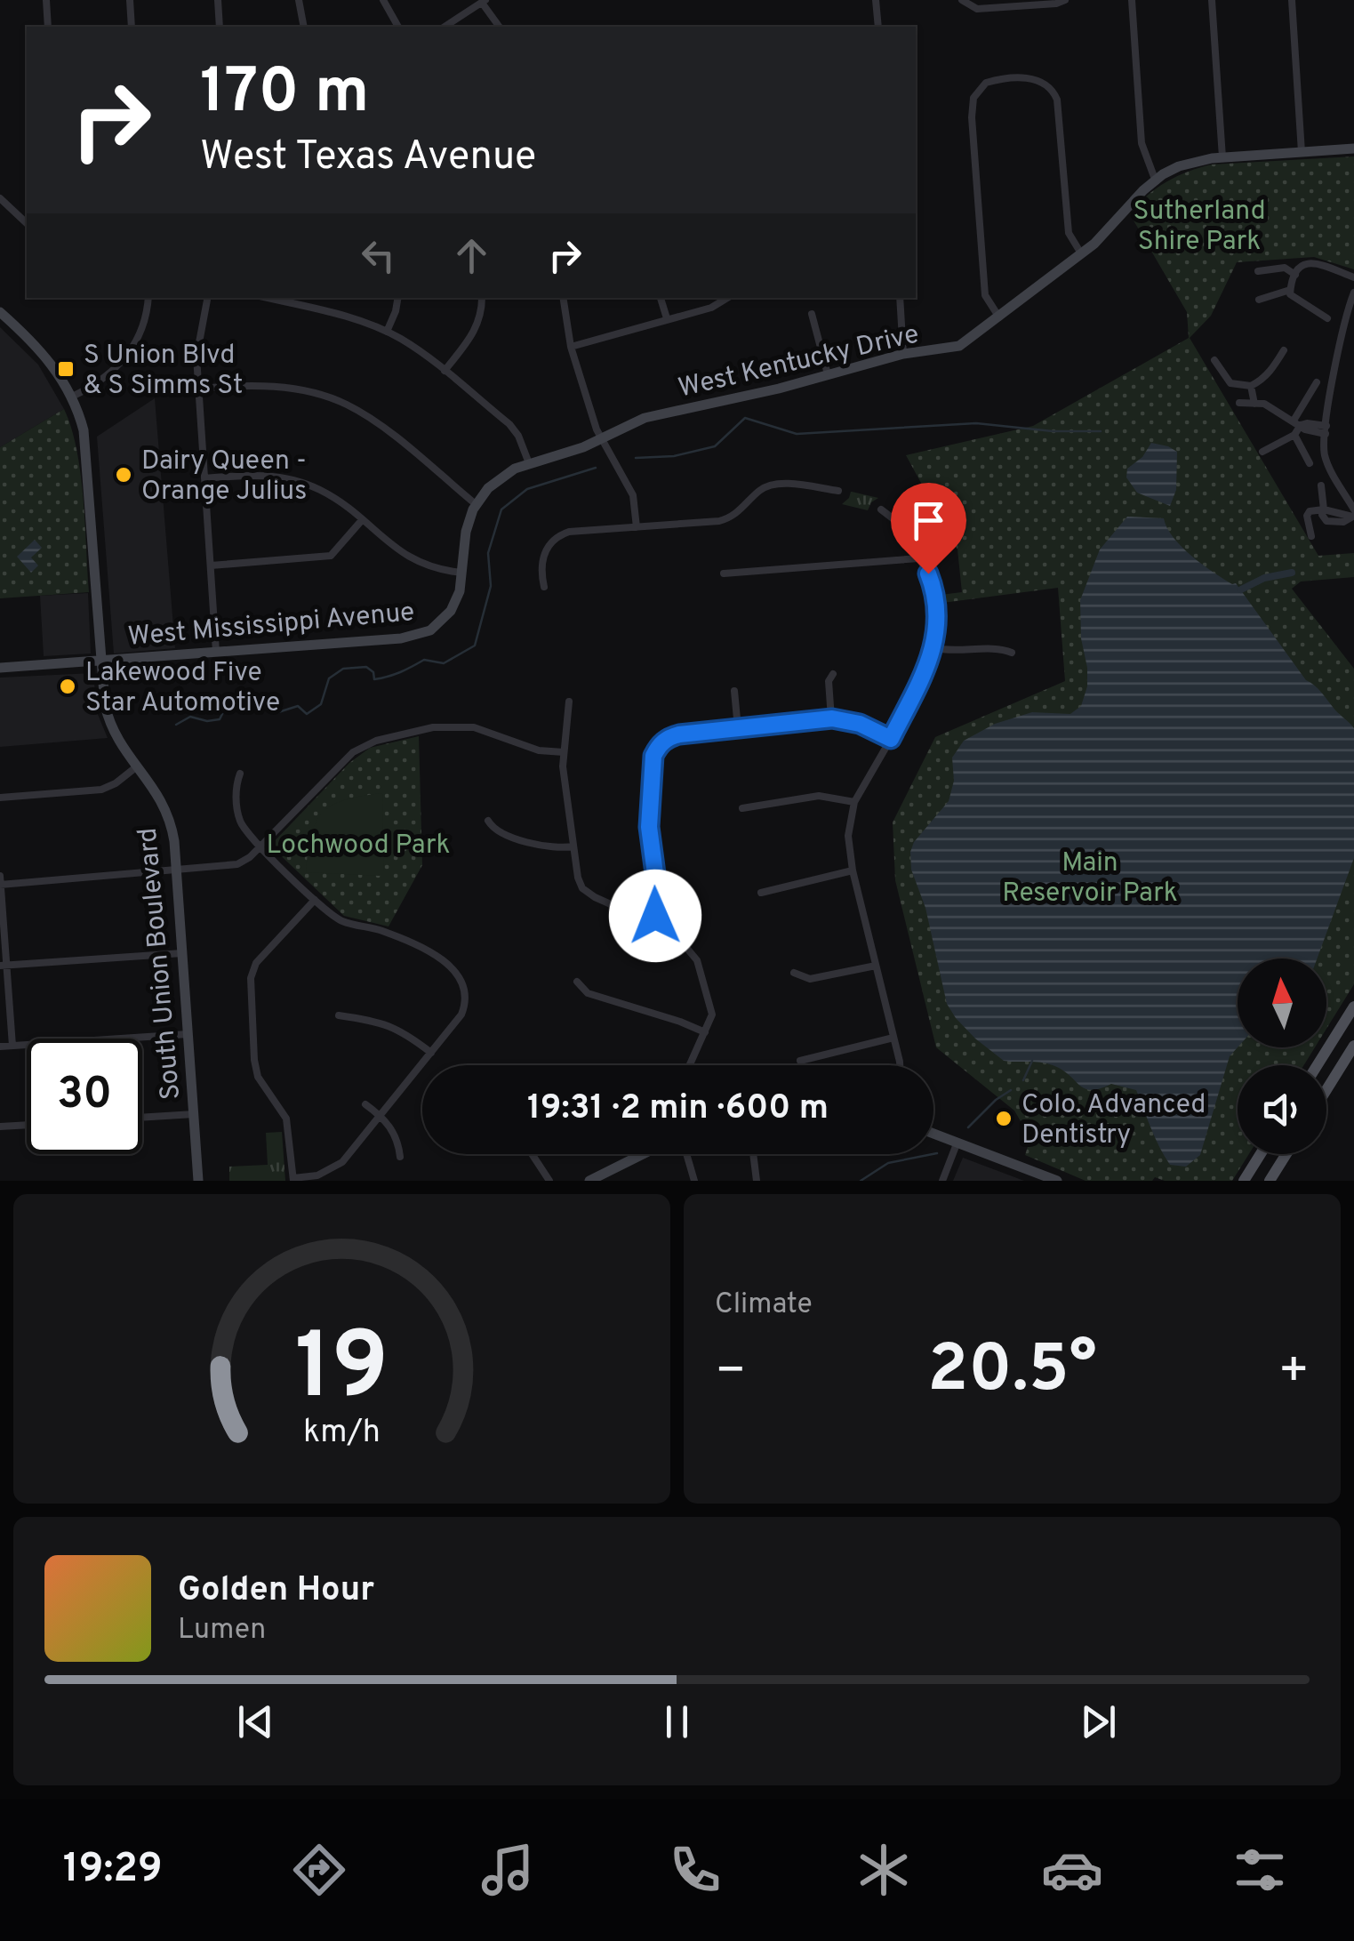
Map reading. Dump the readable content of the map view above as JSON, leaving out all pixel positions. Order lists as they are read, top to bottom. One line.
{"streets":{"street":["West Kentucky Drive","West Mississippi Avenue","South Union Boulevard"]},"crossings":[["West Mississippi Avenue","South Union Boulevard"]],"parks":["Sutherland Shire Park","Lochwood Park","Main Reservoir Park"],"places":{"transit":["S Union Blvd & S Simms St"],"other":["Dairy Queen - Orange Julius","Lakewood Five Star Automotive","Colo. Advanced Dentistry"]},"north":"top","page":{"turn":["170 m","West Texas Avenue"],"limit":"30","trip":"19:31 · 2 min · 600 m","tile":"Climate","heat":["−","20.5°","+"],"song":["Golden Hour","Lumen"],"tabs":"19:29","gauge":["19","km/h"]}}
